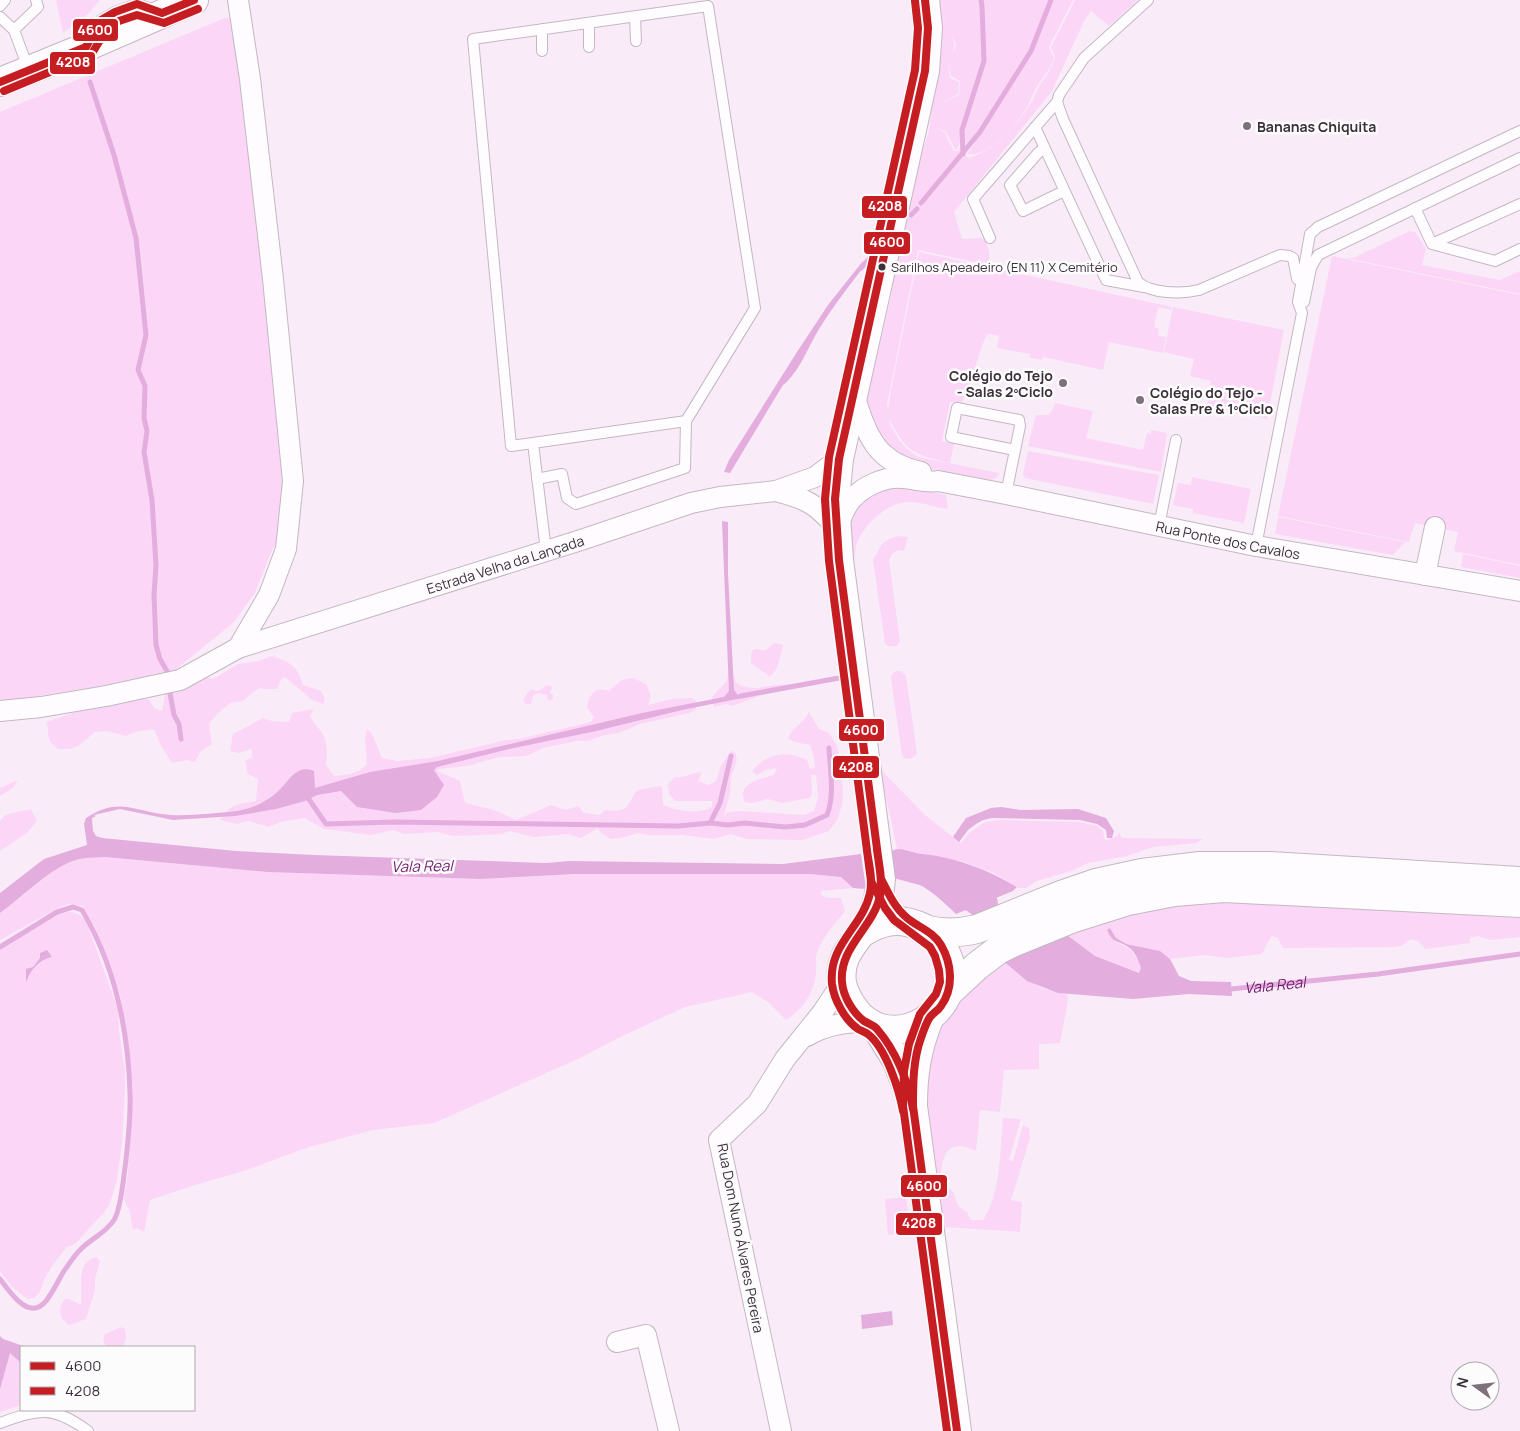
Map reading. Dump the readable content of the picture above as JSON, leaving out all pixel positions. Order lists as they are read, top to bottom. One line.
{"streets":{"street":["Rua Ponte dos Cavalos","Estrada Velha da Lançada","Rua Dom Nuno Álvares Pereira"]},"water":["Vala Real"],"places":["Bananas Chiquita","Sarilhos Apeadeiro (EN 11) X Cemitério","Colégio do Tejo - Salas 2ºCiclo","Colégio do Tejo - Salas Pre & 1ºCiclo"],"lines":["transit line 4600","transit line 4208"],"legend":["4600","4208"],"north":"left"}
